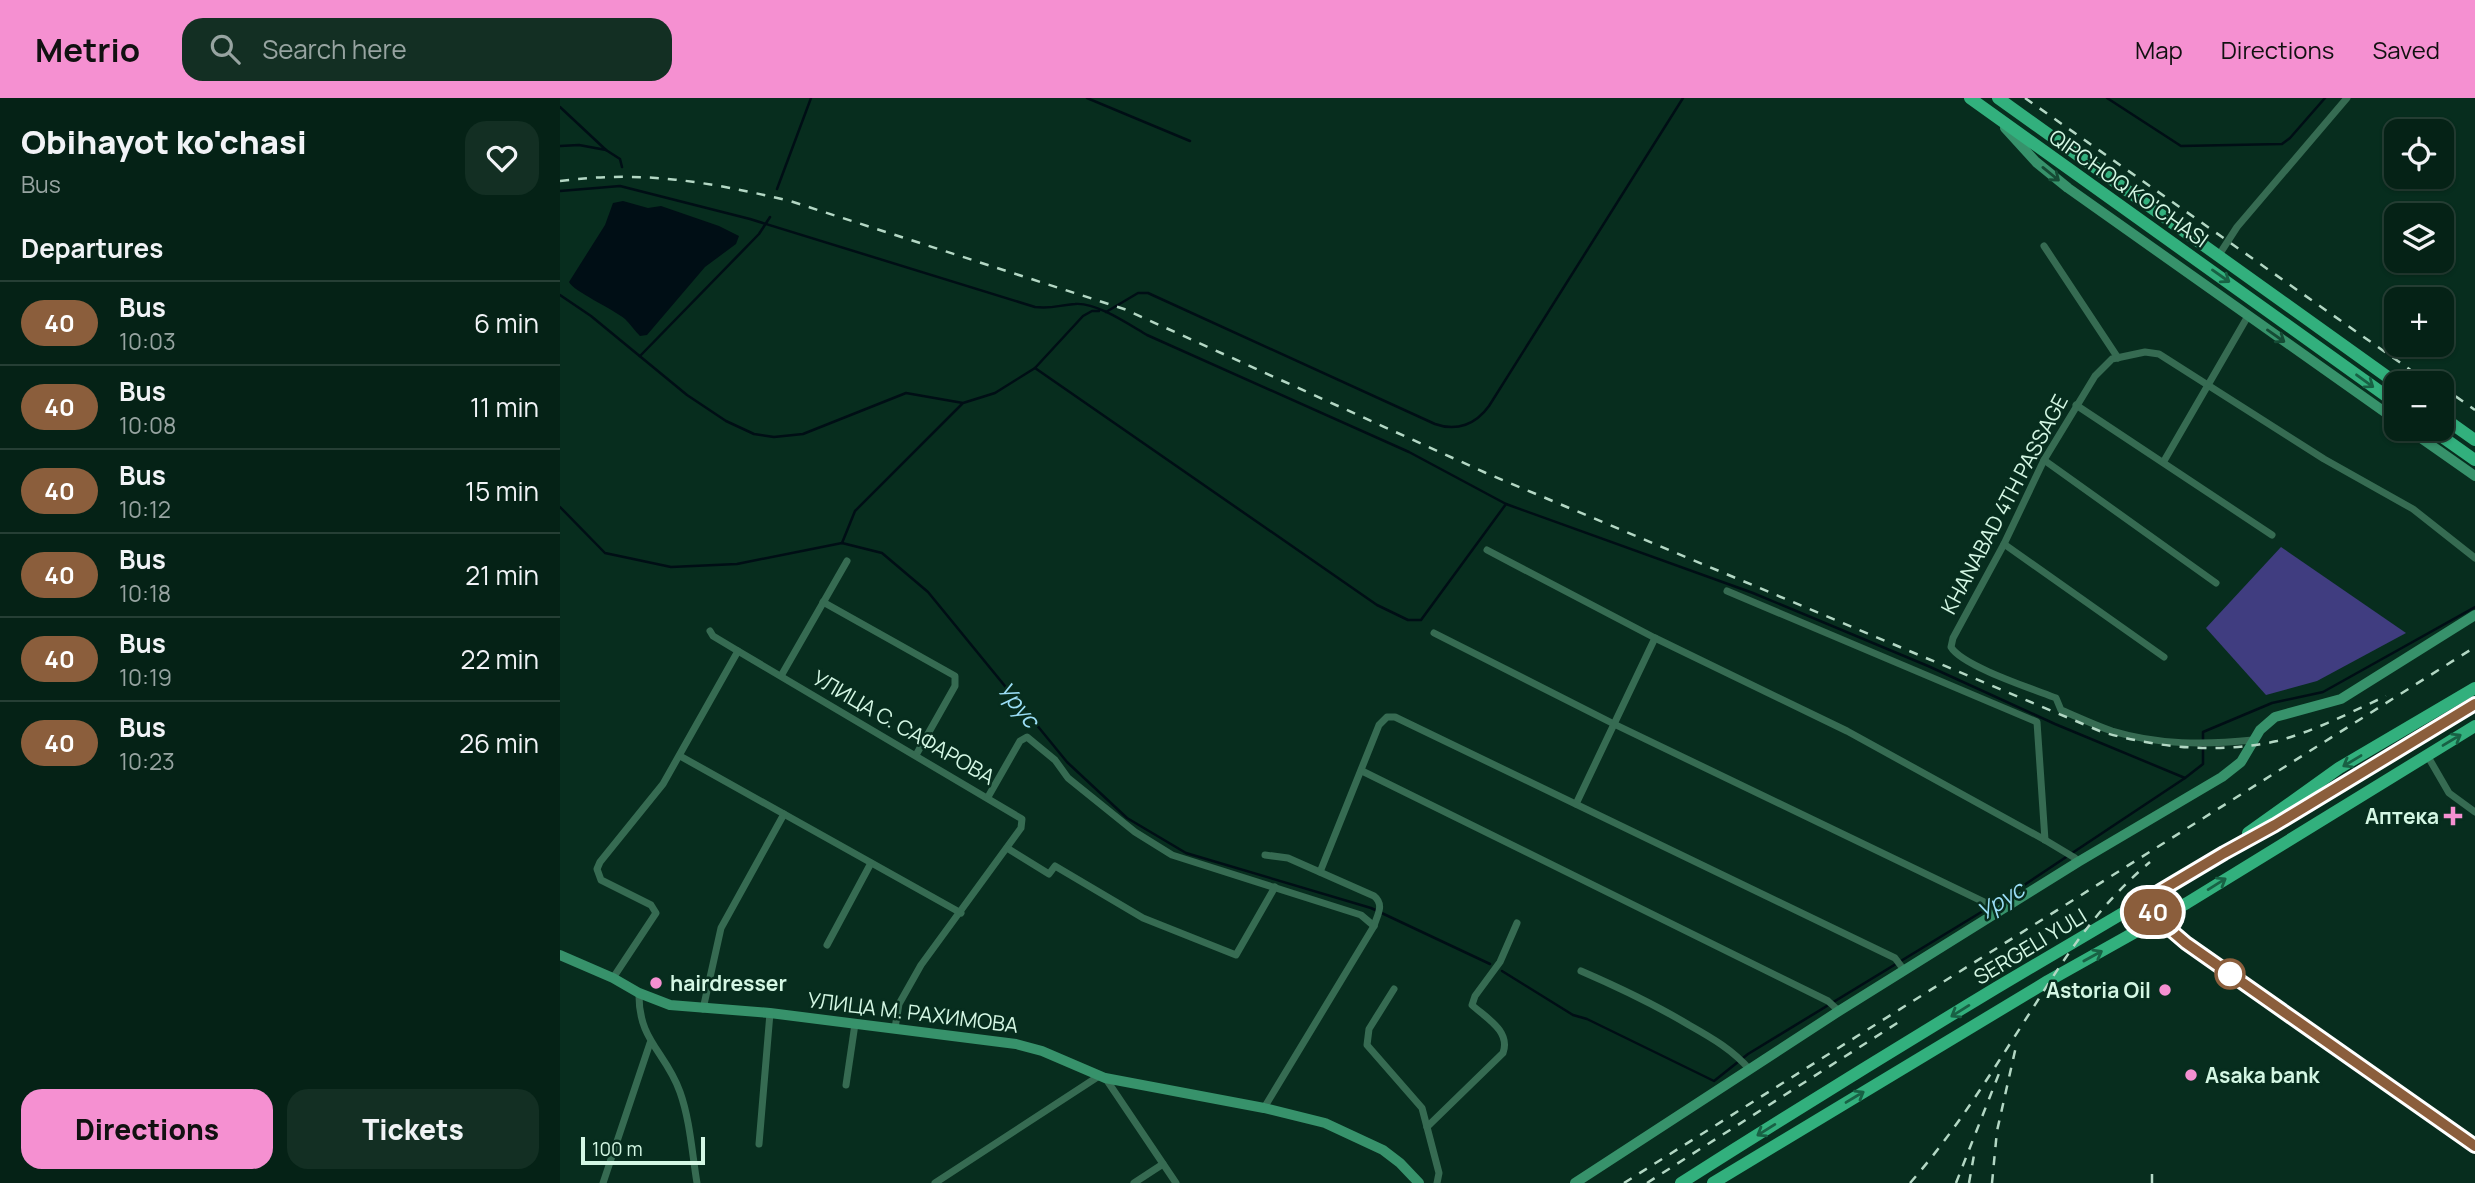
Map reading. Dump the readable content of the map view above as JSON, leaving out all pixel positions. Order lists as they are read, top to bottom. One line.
{"streets":{"main road":["QIPCHOQ KO'CHASI","SERGELI YULI"],"street":["KHANABAD 4TH PASSAGE","УЛИЦА С. САФАРОВА","УЛИЦА М. РАХИМОВА"]},"crossings":[["УЛИЦА С. САФАРОВА","УЛИЦА М. РАХИМОВА"]],"water":["Урус"],"places":{"health":["Аптека"],"other":["hairdresser","Astoria Oil","Asaka bank"]},"lines":["bus line 40"],"scale_bar":"100 m","page":{"header":"Metrio","search":"Search here","nav":["Map","Directions","Saved"],"heading":[["Obihayot ko'chasi","Bus"],"Departures"],"on_map":"40","map_buttons":["+","−"],"list":[{"mark":"40","name":"Bus","note":"10:03","value":"6 min"},{"mark":"40","name":"Bus","note":"10:08","value":"11 min"},{"mark":"40","name":"Bus","note":"10:12","value":"15 min"},{"mark":"40","name":"Bus","note":"10:18","value":"21 min"},{"mark":"40","name":"Bus","note":"10:19","value":"22 min"},{"mark":"40","name":"Bus","note":"10:23","value":"26 min"}],"buttons":["Directions","Tickets"],"scale":"100 m"}}
